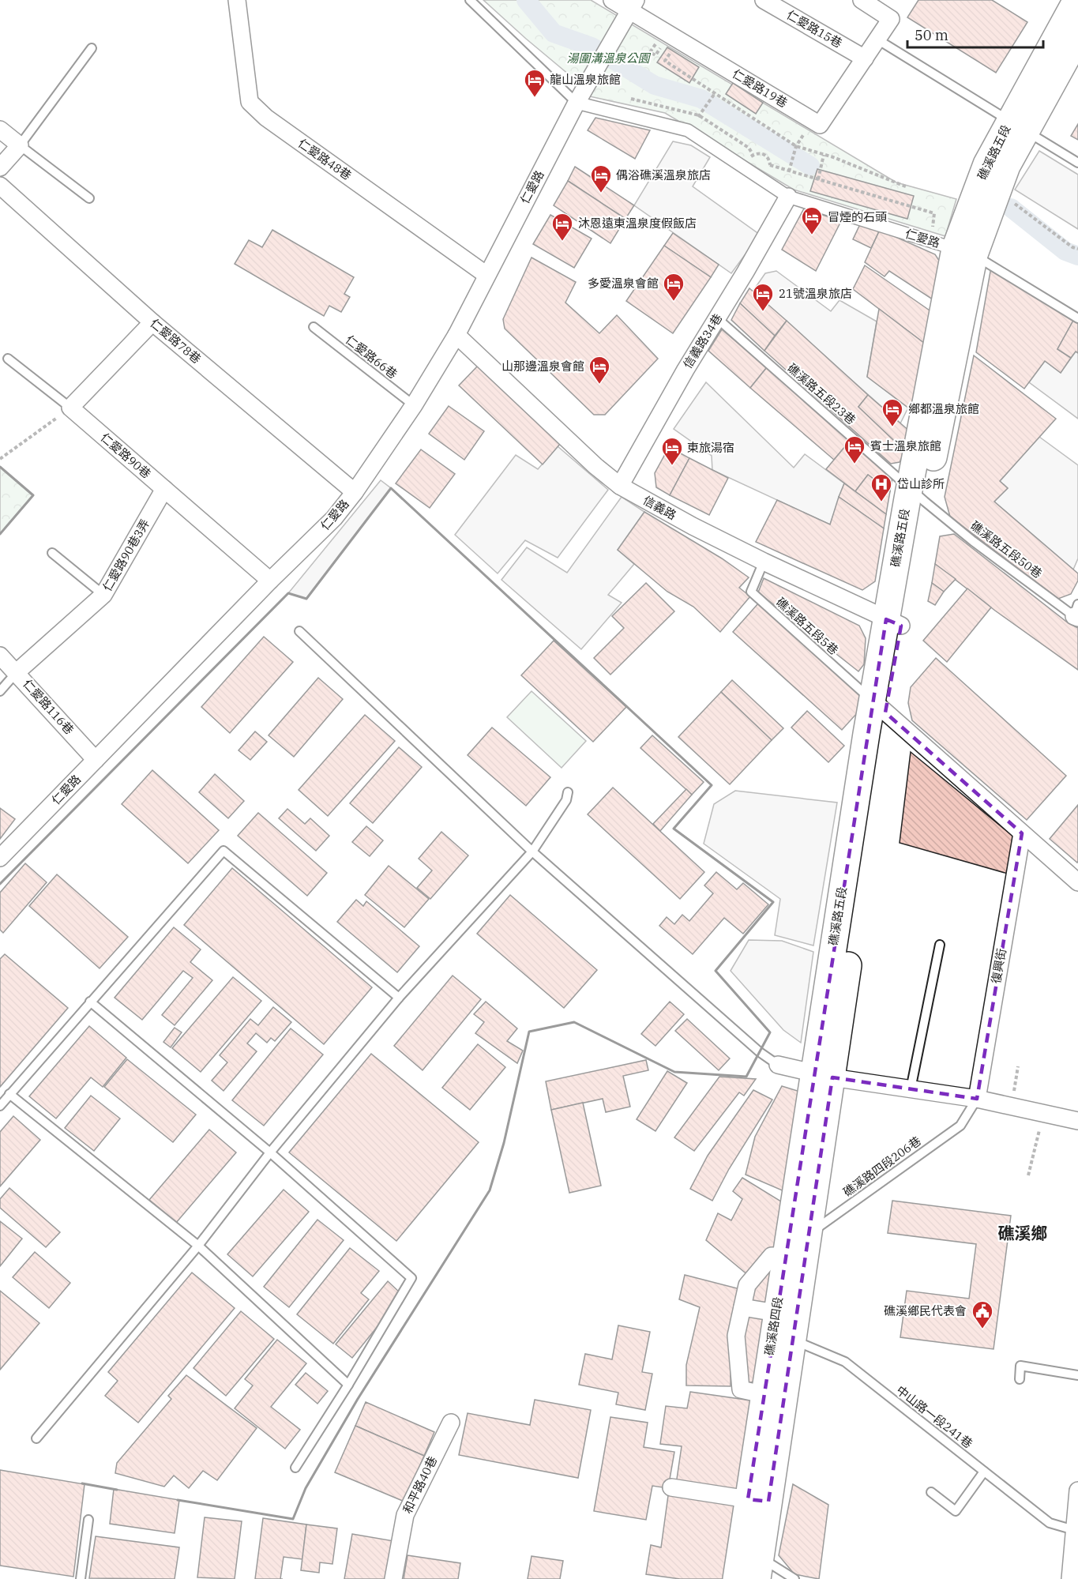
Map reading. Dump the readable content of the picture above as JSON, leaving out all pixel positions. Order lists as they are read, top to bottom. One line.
{"streets":{"main road":["礁溪路五段","礁溪路四段"],"street":["仁愛路15巷","仁愛路19巷","仁愛路48巷","仁愛路","仁愛路78巷","信義路34巷","仁愛路90巷","信義路","仁愛路90巷3弄","仁愛路116巷","復興街","和平路40巷"],"lane":["仁愛路66巷","礁溪路五段23巷","礁溪路五段50巷","礁溪路五段5巷","礁溪路四段206巷","中山路一段241巷"]},"crossings":[["仁愛路15巷","仁愛路19巷"],["仁愛路19巷","仁愛路"],["礁溪路五段","仁愛路"],["礁溪路五段","礁溪路五段23巷"],["礁溪路五段","信義路"],["礁溪路五段","礁溪路五段50巷"],["礁溪路五段","礁溪路五段5巷"],["礁溪路五段","礁溪路四段"],["仁愛路48巷","仁愛路"],["仁愛路","仁愛路78巷"],["仁愛路","信義路34巷"],["仁愛路","仁愛路66巷"],["仁愛路","仁愛路90巷"],["仁愛路","信義路"],["仁愛路","仁愛路116巷"],["信義路34巷","礁溪路五段23巷"],["信義路34巷","信義路"],["礁溪路五段23巷","礁溪路五段50巷"],["仁愛路90巷","仁愛路90巷3弄"],["信義路","礁溪路五段5巷"],["仁愛路90巷3弄","仁愛路116巷"],["復興街","礁溪路四段206巷"],["礁溪路四段206巷","礁溪路四段"],["礁溪路四段","中山路一段241巷"]],"districts":["礁溪鄉"],"parks":["湯圍溝溫泉公園"],"places":{"hotel":["龍山溫泉旅館","偶浴礁溪溫泉旅店","冒煙的石頭","沐恩遠東溫泉度假飯店","多愛溫泉會館","21號溫泉旅店","山那邊溫泉會館","鄉都溫泉旅館","賓士溫泉旅館","東旅湯宿"],"hospital":["岱山診所"],"public building":["礁溪鄉民代表會"]},"scale_bar":"50 m"}
